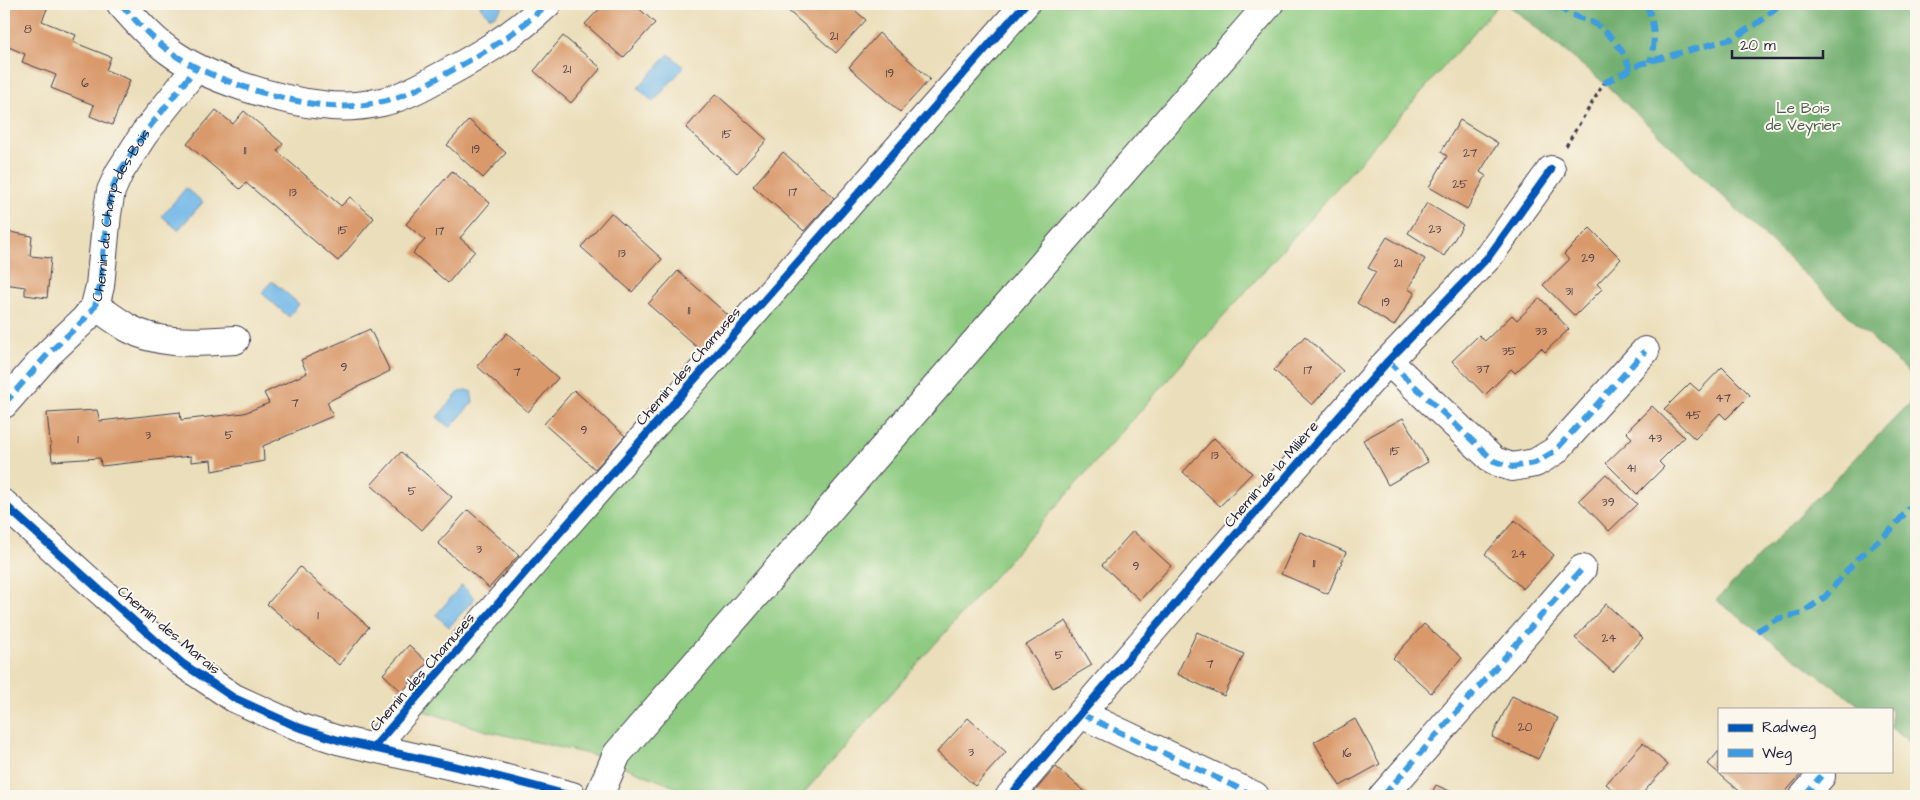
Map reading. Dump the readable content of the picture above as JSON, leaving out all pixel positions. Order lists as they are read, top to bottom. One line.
{"streets":{"street":["Chemin du Champ-des-Bois","Chemin des Chamuses","Chemin de la Milière","Chemin des Marais"]},"crossings":[["Chemin des Chamuses","Chemin des Marais"]],"parks":["Le Bois de Veyrier"],"house_numbers":["8","21","21","19","6","15","19","11","27","25","13","17","23","15","17","13","29","21","31","19","11","33","35","9","37","17","7","47","7","45","9","3","5","43","1","15","13","41","5","39","3","24","11","9","1","24","5","7","20","3","16"],"legend":["Radweg","Weg"],"scale_bar":"20 m"}
